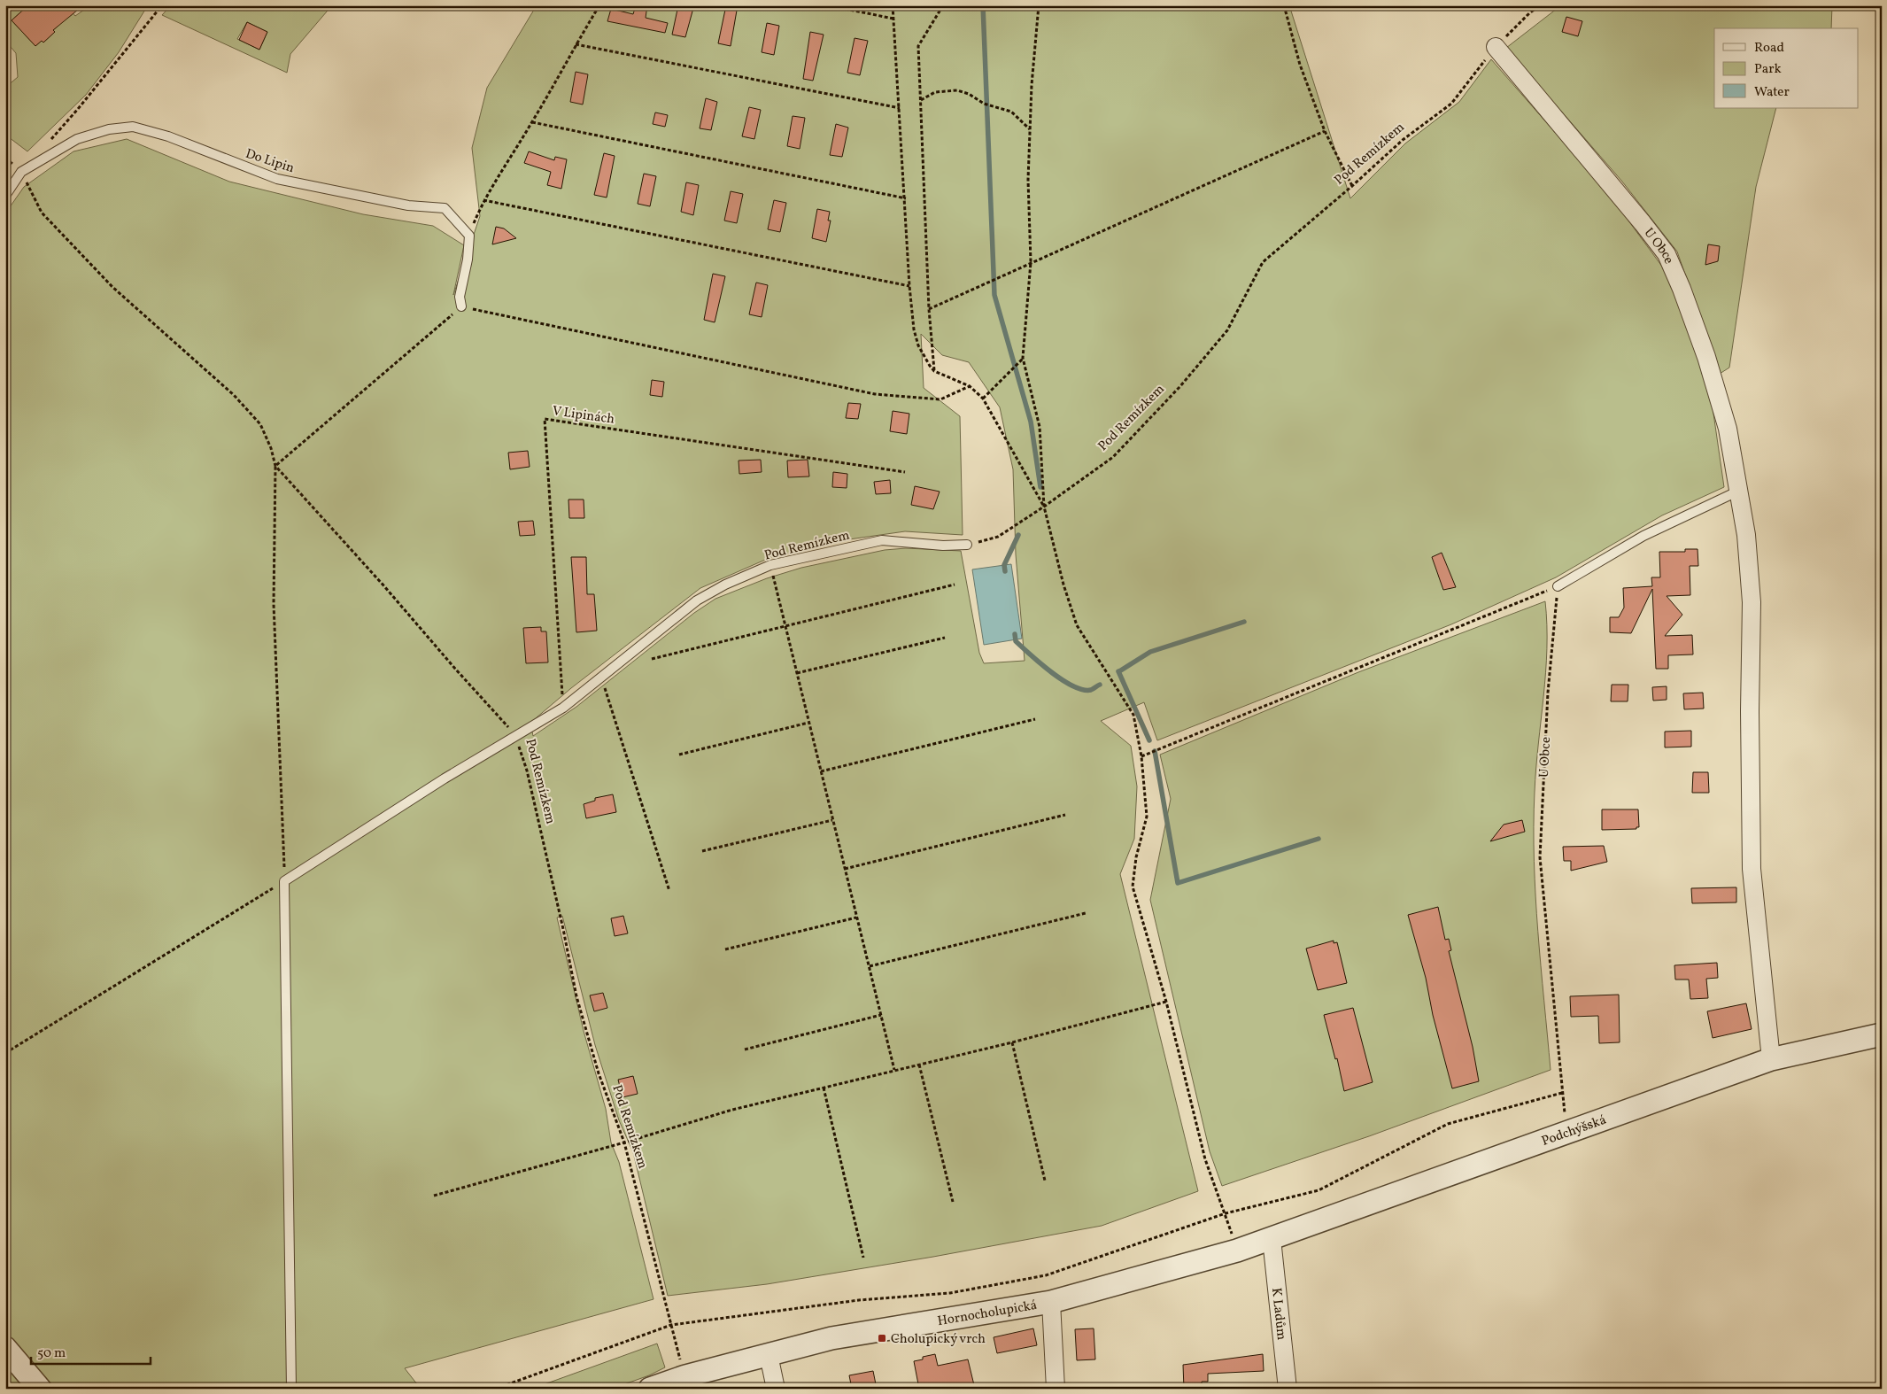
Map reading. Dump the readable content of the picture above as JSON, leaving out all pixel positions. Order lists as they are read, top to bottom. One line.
{"streets":{"street":["U Obce","Podchýšská","Hornocholupická","K Ladům"],"lane":["Pod Remízkem","Do Lipin"],"path":["V Lipinách"]},"crossings":[["Pod Remízkem","U Obce"],["Pod Remízkem","V Lipinách"],["Pod Remízkem","Hornocholupická"],["U Obce","Podchýšská"],["Podchýšská","Hornocholupická"],["Podchýšská","K Ladům"],["Hornocholupická","K Ladům"]],"places":{"transit":["Cholupický vrch"]},"legend":["Road","Park","Water"],"scale_bar":"50 m"}
